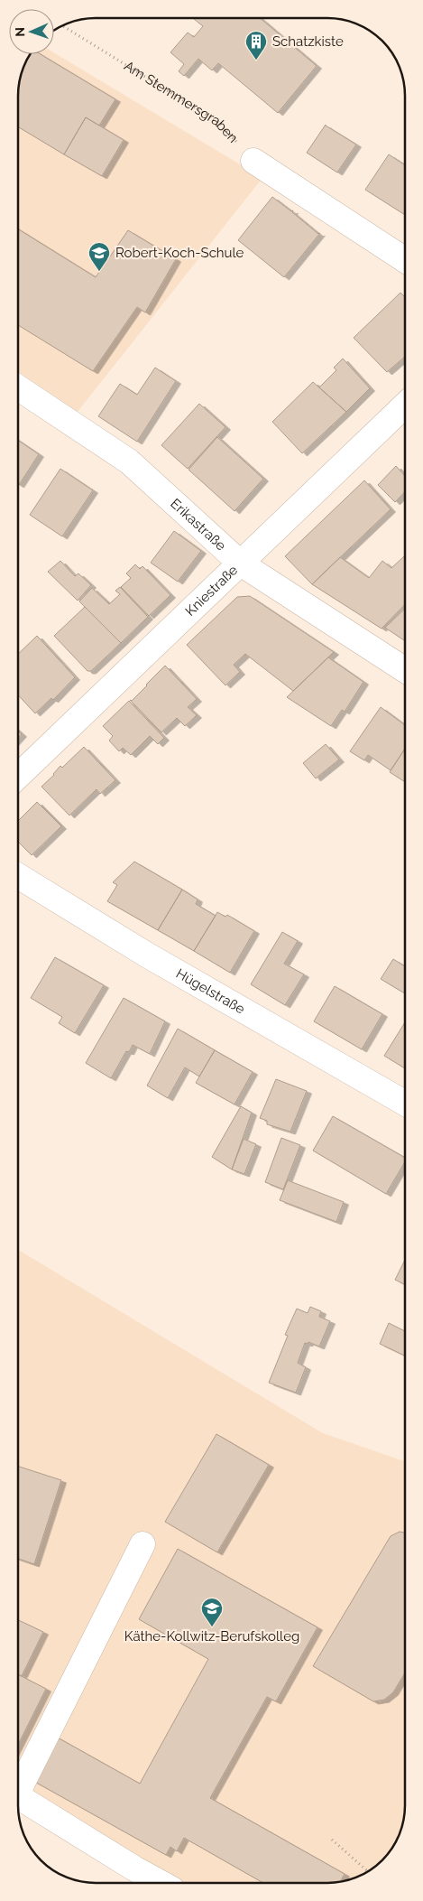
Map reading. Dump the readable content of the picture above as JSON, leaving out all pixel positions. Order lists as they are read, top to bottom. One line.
{"streets":{"street":["Erikastraße","Kniestraße","Hügelstraße"],"path":["Am Stemmersgraben"]},"crossings":[["Erikastraße","Kniestraße"]],"places":{"building":["Schatzkiste"],"school or university":["Robert-Koch-Schule","Käthe-Kollwitz-Berufskolleg"]},"north":"left"}
